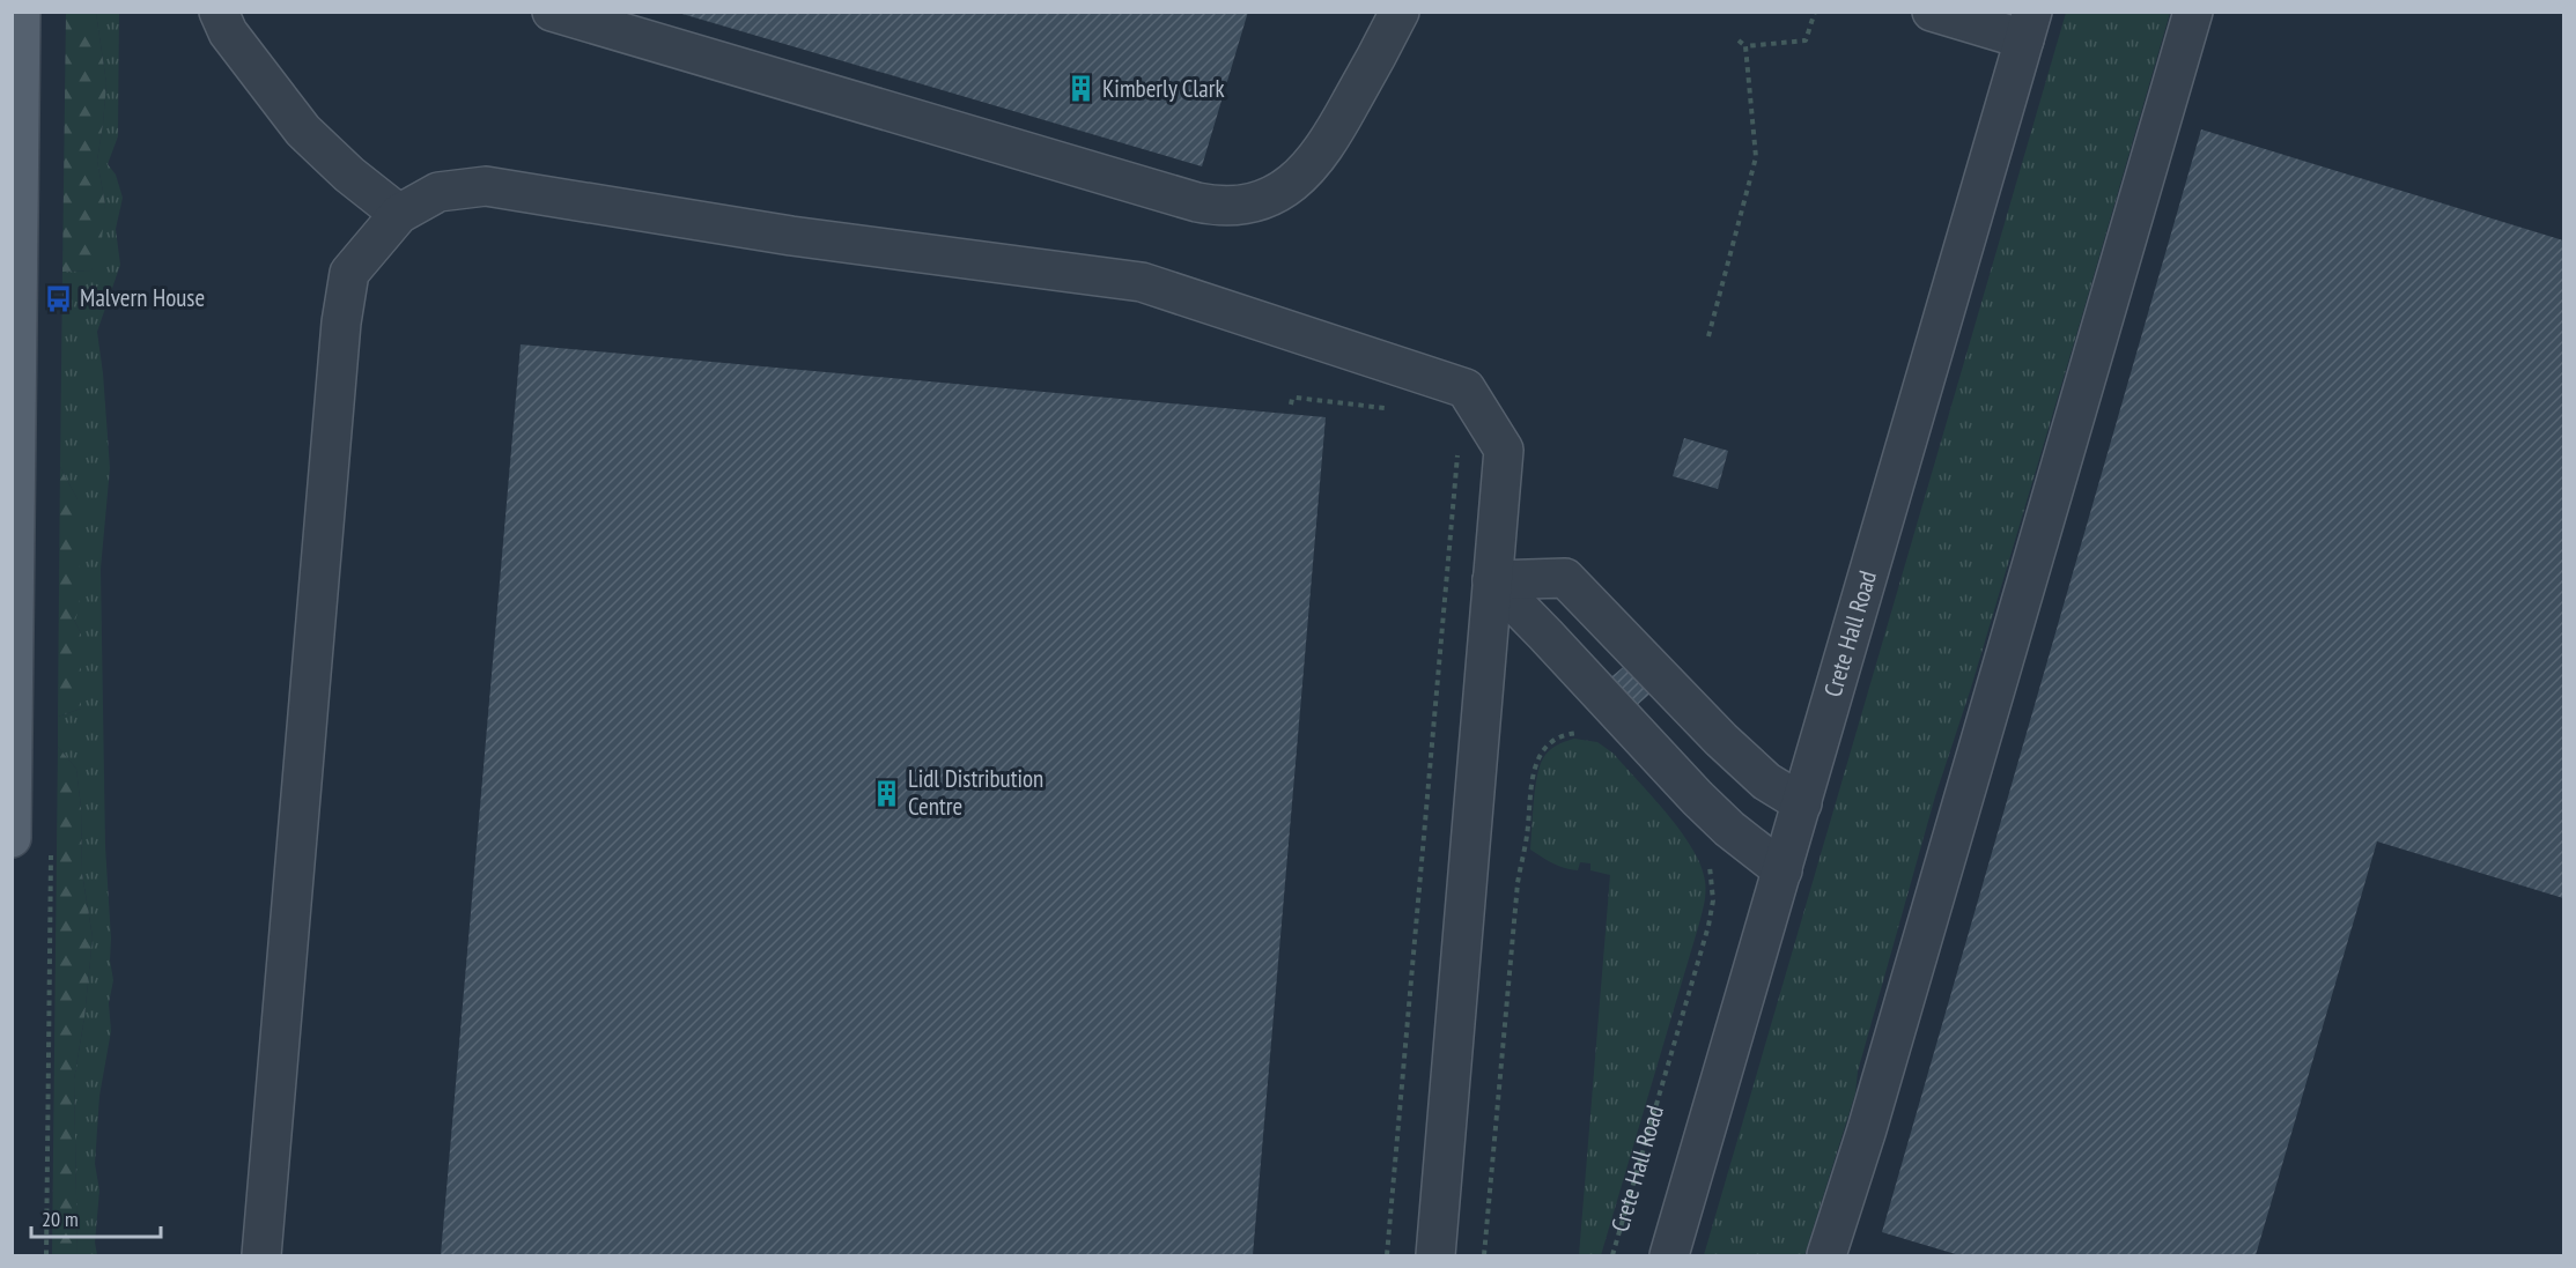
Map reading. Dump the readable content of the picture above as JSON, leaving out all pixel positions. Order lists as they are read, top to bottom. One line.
{"streets":{"street":["Crete Hall Road"]},"places":{"building":["Kimberly Clark","Lidl Distribution Centre"],"bus stop":["Malvern House"]},"scale_bar":"20 m"}
